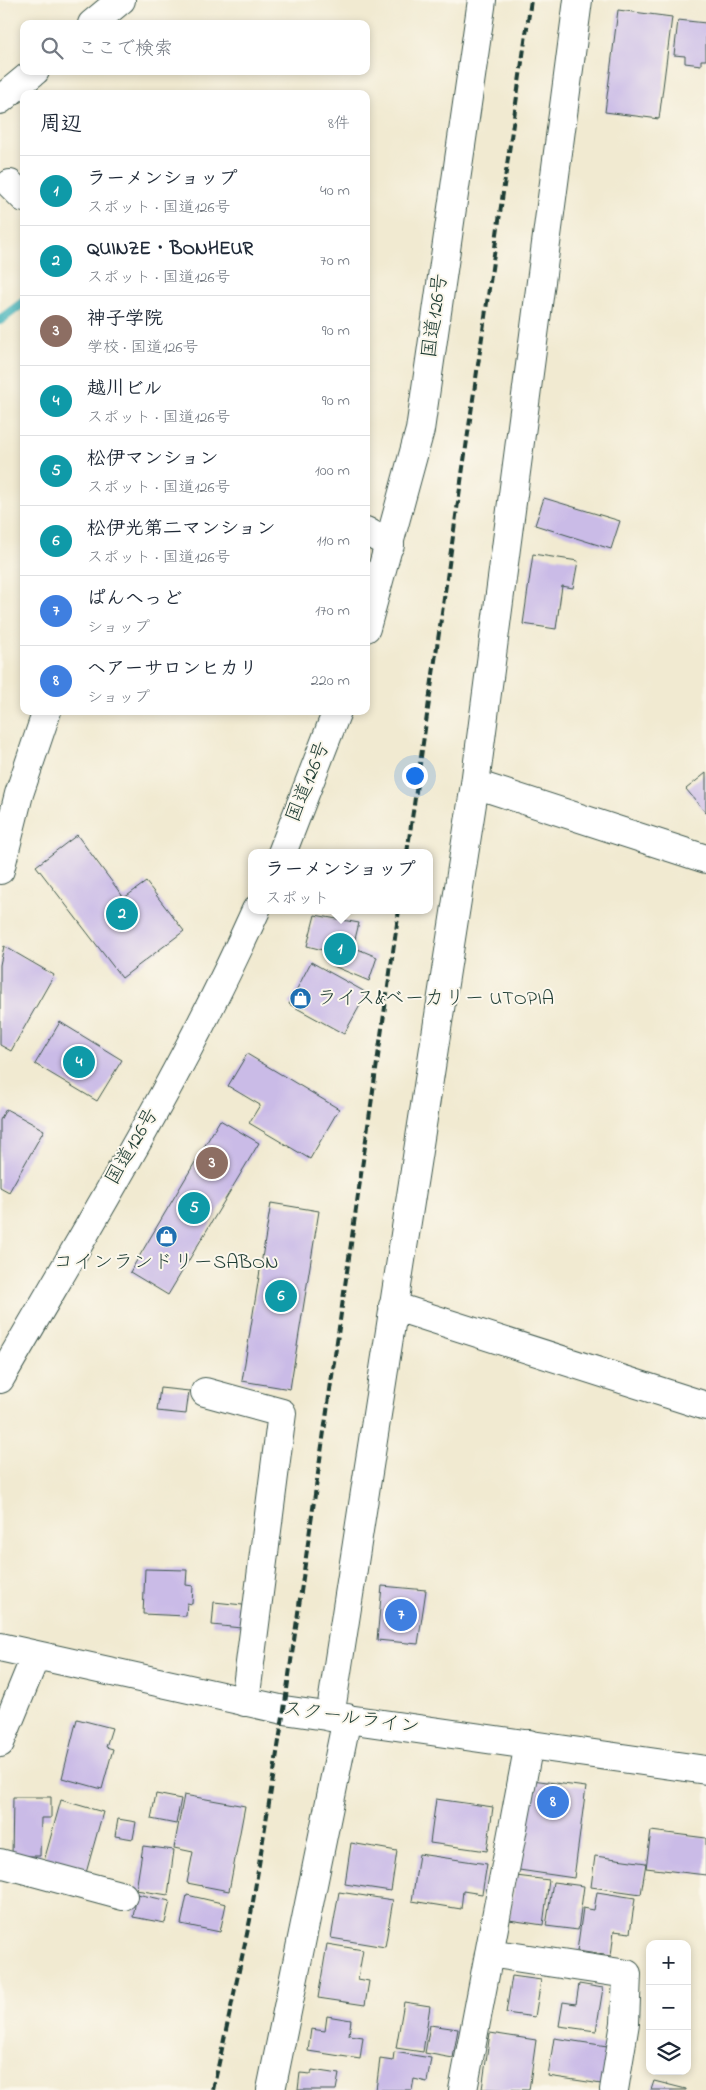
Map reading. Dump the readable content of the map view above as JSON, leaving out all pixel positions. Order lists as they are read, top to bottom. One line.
{"streets":{"main road":["国道126号","スクールライン"]},"places":{"shop":["ライス&ベーカリー UTOPIA","コインランドリーSABON"]},"page":{"search":"ここで検索","heading":["周辺","8件"],"list":[{"mark":"1","name":"ラーメンショップ","note":"スポット · 国道126号","value":"40 m"},{"mark":"2","name":"QUINZE・BONHEUR","note":"スポット · 国道126号","value":"70 m"},{"mark":"3","name":"神子学院","note":"学校 · 国道126号","value":"90 m"},{"mark":"4","name":"越川ビル","note":"スポット · 国道126号","value":"90 m"},{"mark":"5","name":"松伊マンション","note":"スポット · 国道126号","value":"100 m"},{"mark":"6","name":"松伊光第二マンション","note":"スポット · 国道126号","value":"110 m"},{"mark":"7","name":"ぱんへっど","note":"ショップ","value":"170 m"},{"mark":"8","name":"ヘアーサロンヒカリ","note":"ショップ","value":"220 m"}],"popup":["ラーメンショップ","スポット"],"pins":["2","1","4","3","5","6","7","8"],"map_buttons":["+","−"]}}
